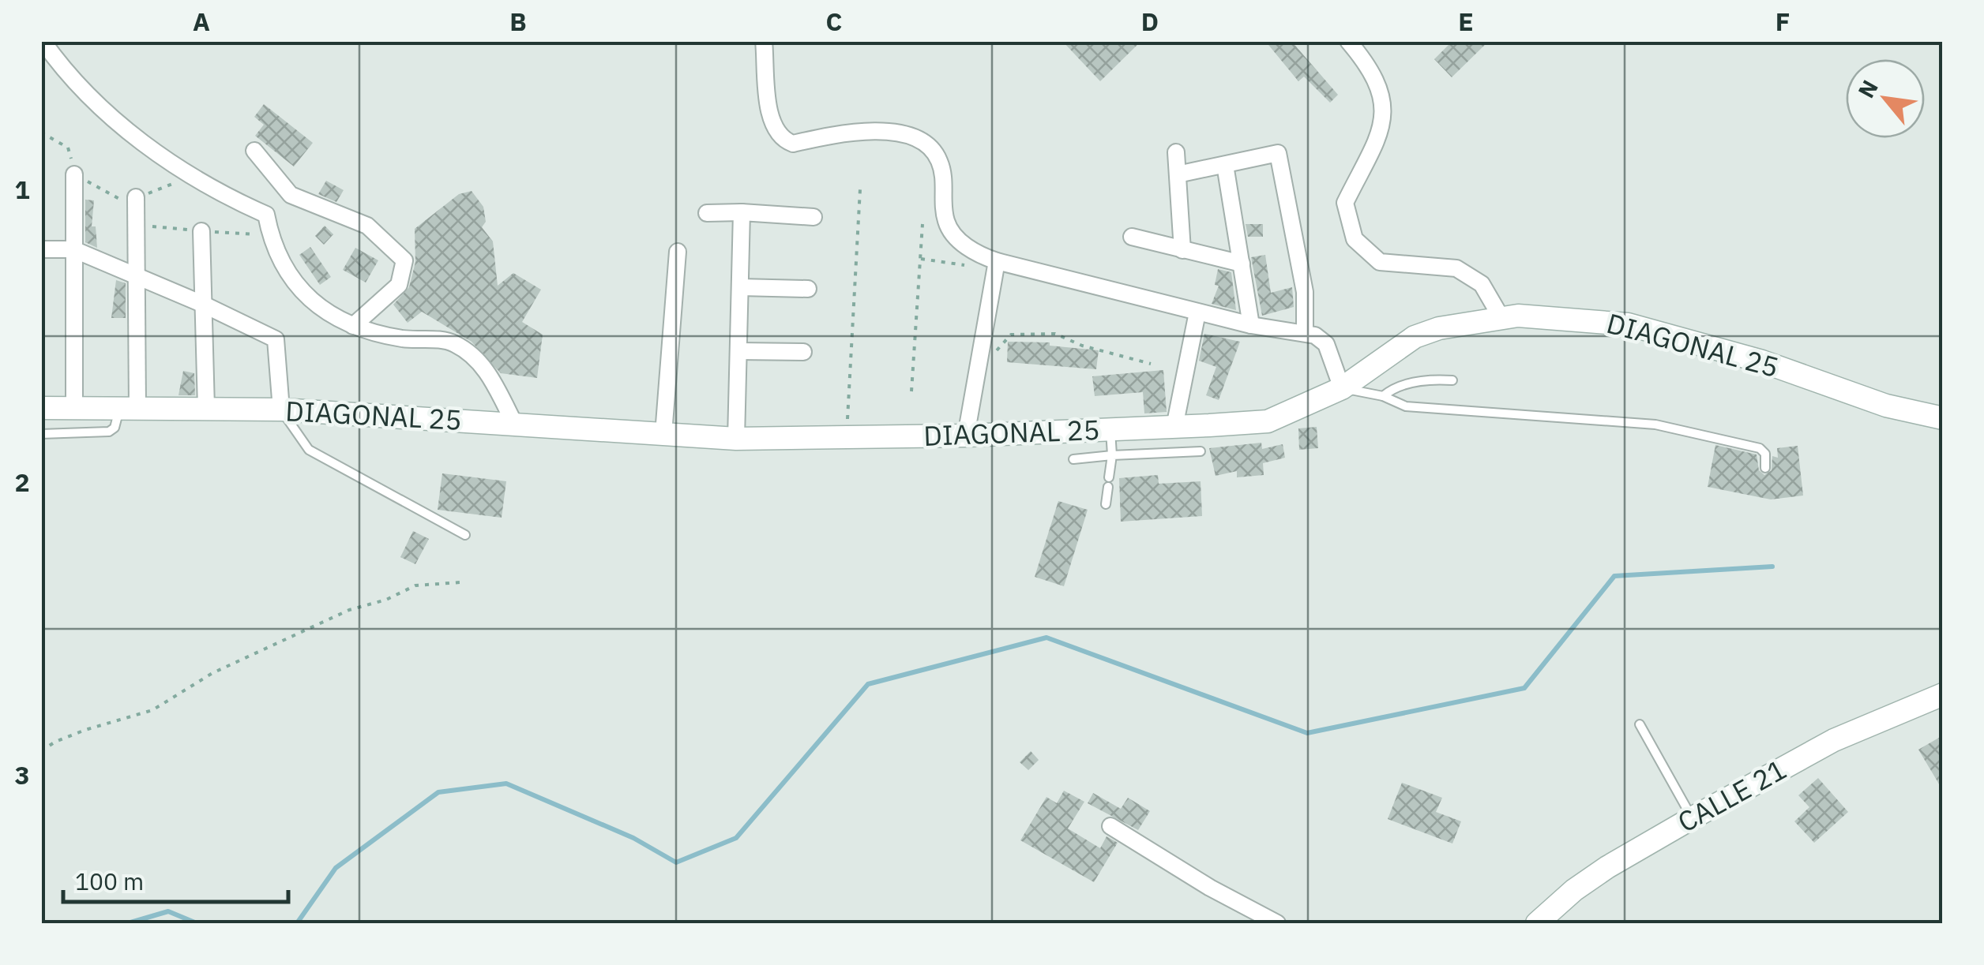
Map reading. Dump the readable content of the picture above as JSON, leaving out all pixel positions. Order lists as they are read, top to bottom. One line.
{"streets":{"street":["DIAGONAL 25","CALLE 21"]},"scale_bar":"100 m","north":"top left","grid":{"columns":["A","B","C","D","E","F"],"rows":["1","2","3"]}}
